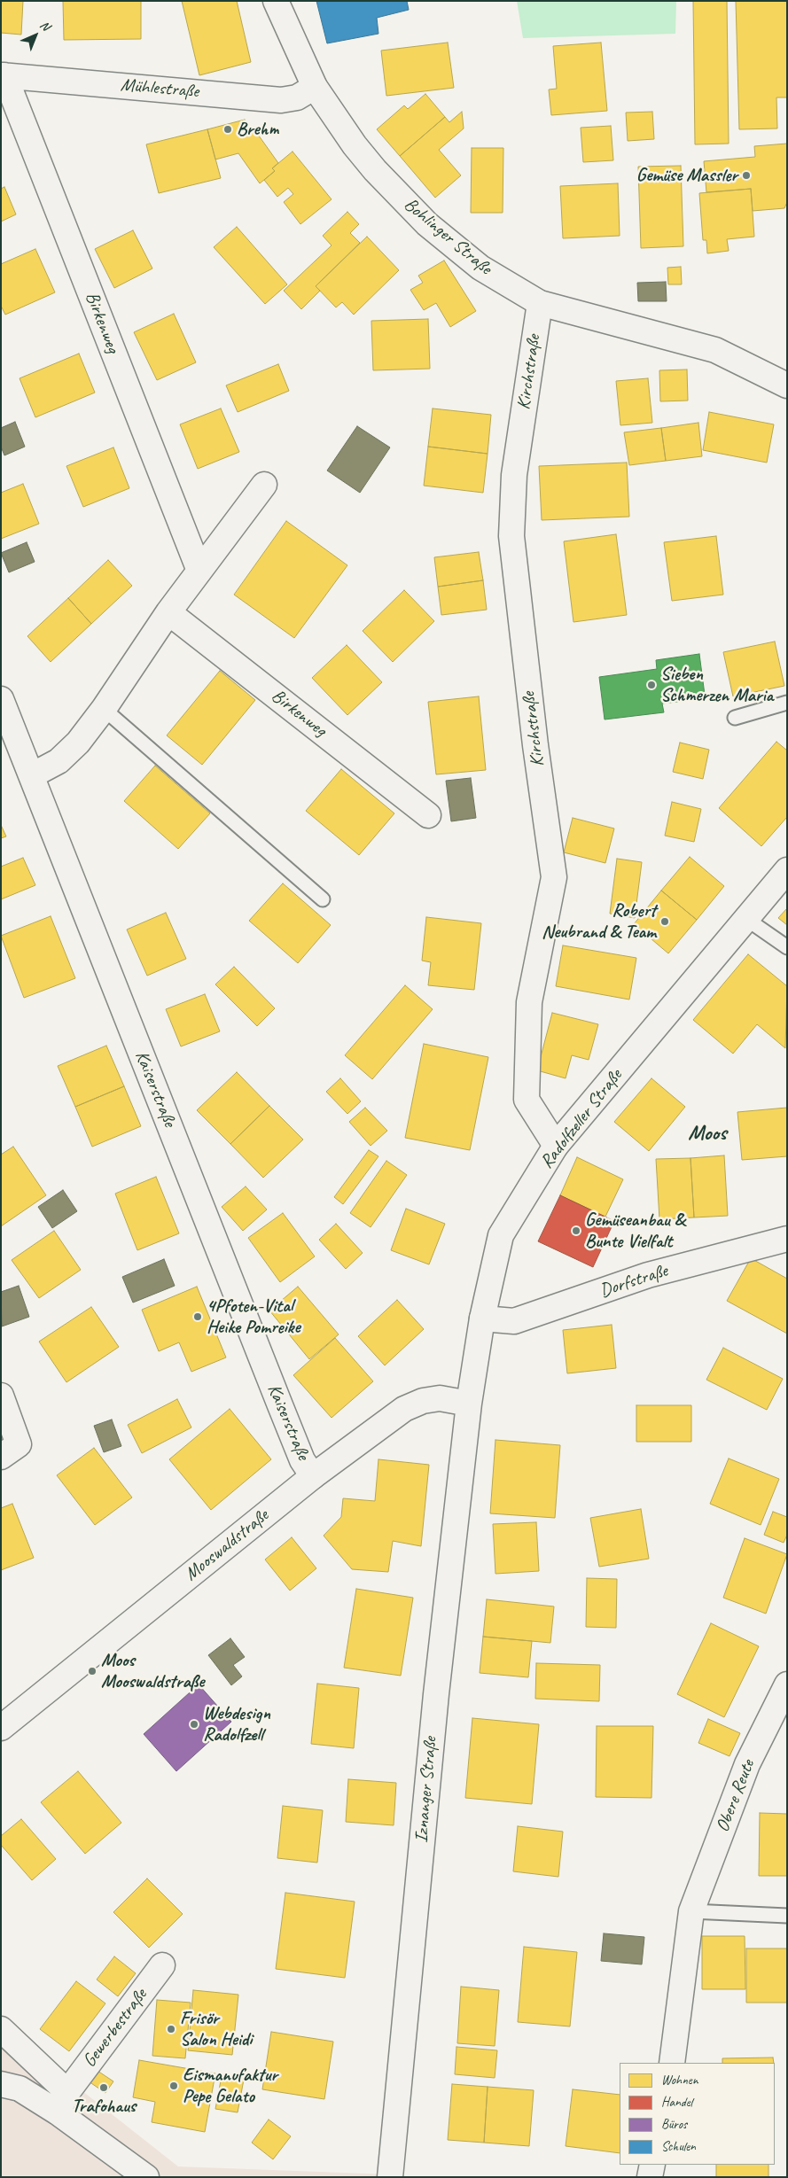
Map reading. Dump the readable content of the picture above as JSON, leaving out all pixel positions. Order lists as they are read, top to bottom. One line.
{"streets":{"street":["Mühlestraße","Bohlinger Straße","Birkenweg","Kirchstraße","Kaiserstraße","Radolfzeller Straße","Dorfstraße","Mooswaldstraße","Iznanger Straße","Obere Reute","Gewerbestraße"]},"crossings":[["Mühlestraße","Bohlinger Straße"],["Mühlestraße","Birkenweg"],["Bohlinger Straße","Kirchstraße"],["Kirchstraße","Radolfzeller Straße"],["Kaiserstraße","Mooswaldstraße"],["Radolfzeller Straße","Dorfstraße"],["Radolfzeller Straße","Mooswaldstraße"],["Radolfzeller Straße","Iznanger Straße"],["Mooswaldstraße","Iznanger Straße"]],"districts":["Moos"],"places":["Brehm","Gemüse Massler","Sieben Schmerzen Maria","Robert Neubrand & Team","Gemüseanbau & Bunte Vielfalt","4Pfoten-Vital Heike Pomreike","Moos Mooswaldstraße","Webdesign Radolfzell","Frisör Salon Heidi","Eismanufaktur Pepe Gelato","Trafohaus"],"legend":["Wohnen","Handel","Büros","Schulen"],"north":"top right"}
